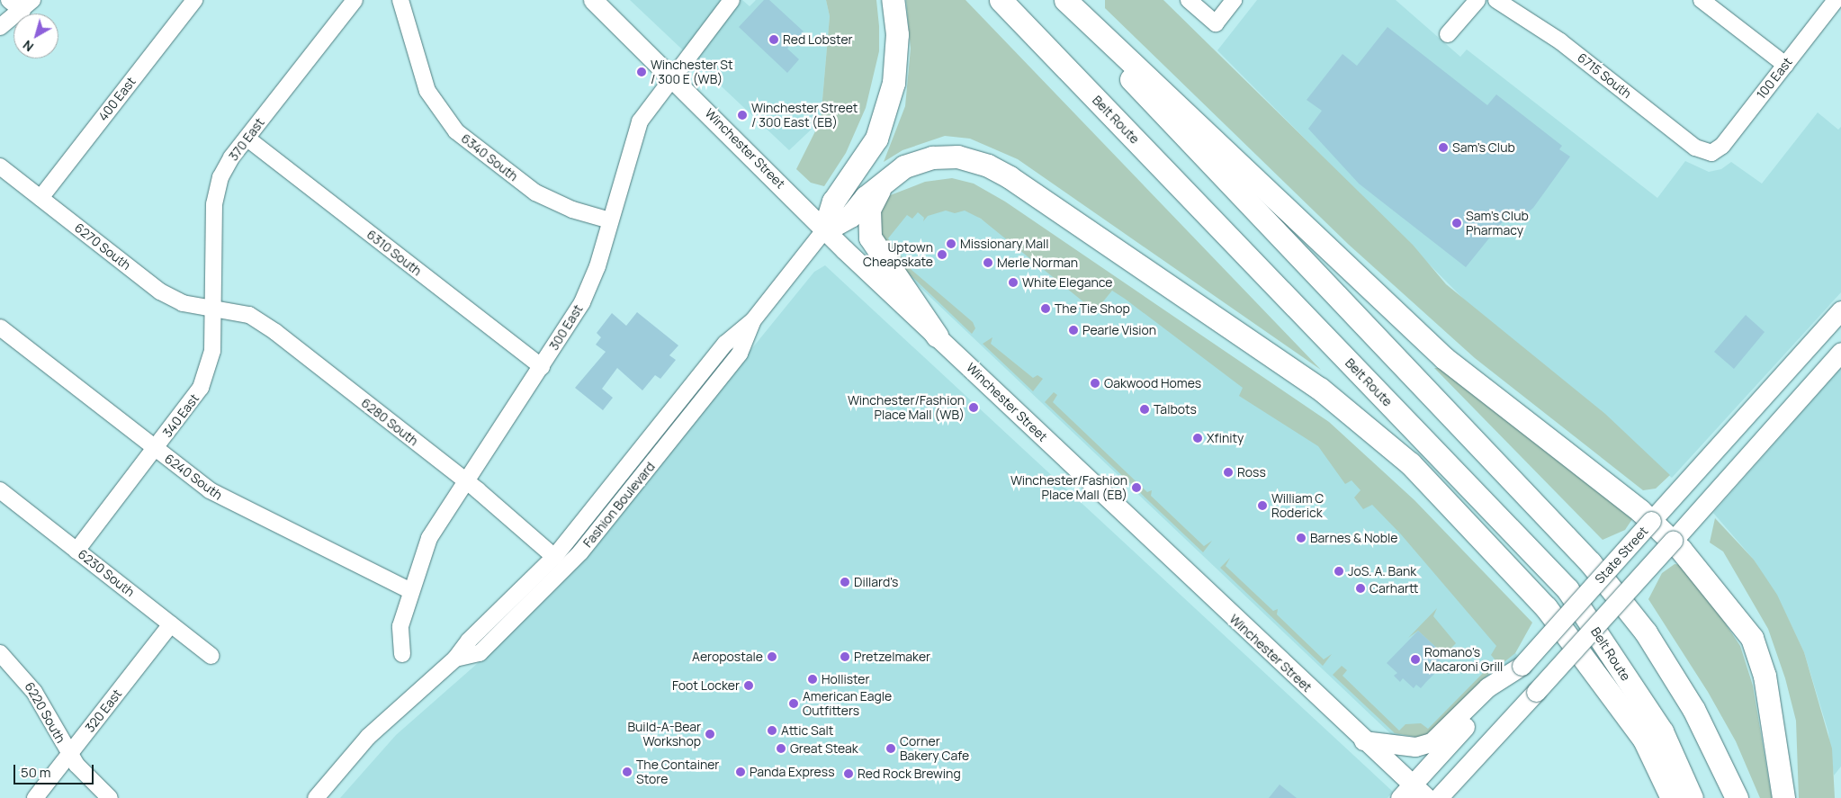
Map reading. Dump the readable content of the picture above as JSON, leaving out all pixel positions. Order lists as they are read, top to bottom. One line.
{"streets":{"highway":["Belt Route"],"main road":["Winchester Street","State Street"],"street":["6715 South","100 East","400 East","370 East","6340 South","6270 South","6310 South","300 East","340 East","6280 South","6240 South","Fashion Boulevard","6230 South","320 East","6220 South"]},"crossings":[["6715 South","100 East"],["400 East","6270 South"],["370 East","6270 South"],["370 East","6310 South"],["370 East","340 East"],["370 East","6280 South"],["Winchester Street","300 East"],["Winchester Street","Fashion Boulevard"],["Winchester Street","State Street"],["6340 South","300 East"],["6270 South","340 East"],["6270 South","6280 South"],["6310 South","300 East"],["300 East","6280 South"],["300 East","6240 South"],["340 East","6280 South"],["340 East","6240 South"],["340 East","6230 South"],["6280 South","Fashion Boulevard"],["6230 South","320 East"],["320 East","6220 South"]],"places":["Red Lobster","Winchester St / 300 E (WB)","Winchester Street / 300 East (EB)","Sam's Club","Sam's Club Pharmacy","Missionary Mall","Uptown Cheapskate","Merle Norman","White Elegance","The Tie Shop","Pearle Vision","Oakwood Homes","Winchester/Fashion Place Mall (WB)","Talbots","Xfinity","Ross","Winchester/Fashion Place Mall (EB)","William C Roderick","Barnes & Noble","JoS. A. Bank","Dillard's","Carhartt","Aeropostale","Pretzelmaker","Romano's Macaroni Grill","Hollister","Foot Locker","American Eagle Outfitters","Attic Salt","Build-A-Bear Workshop","Great Steak","Corner Bakery Cafe","The Container Store","Panda Express","Red Rock Brewing"],"scale_bar":"50 m","north":"bottom left"}
